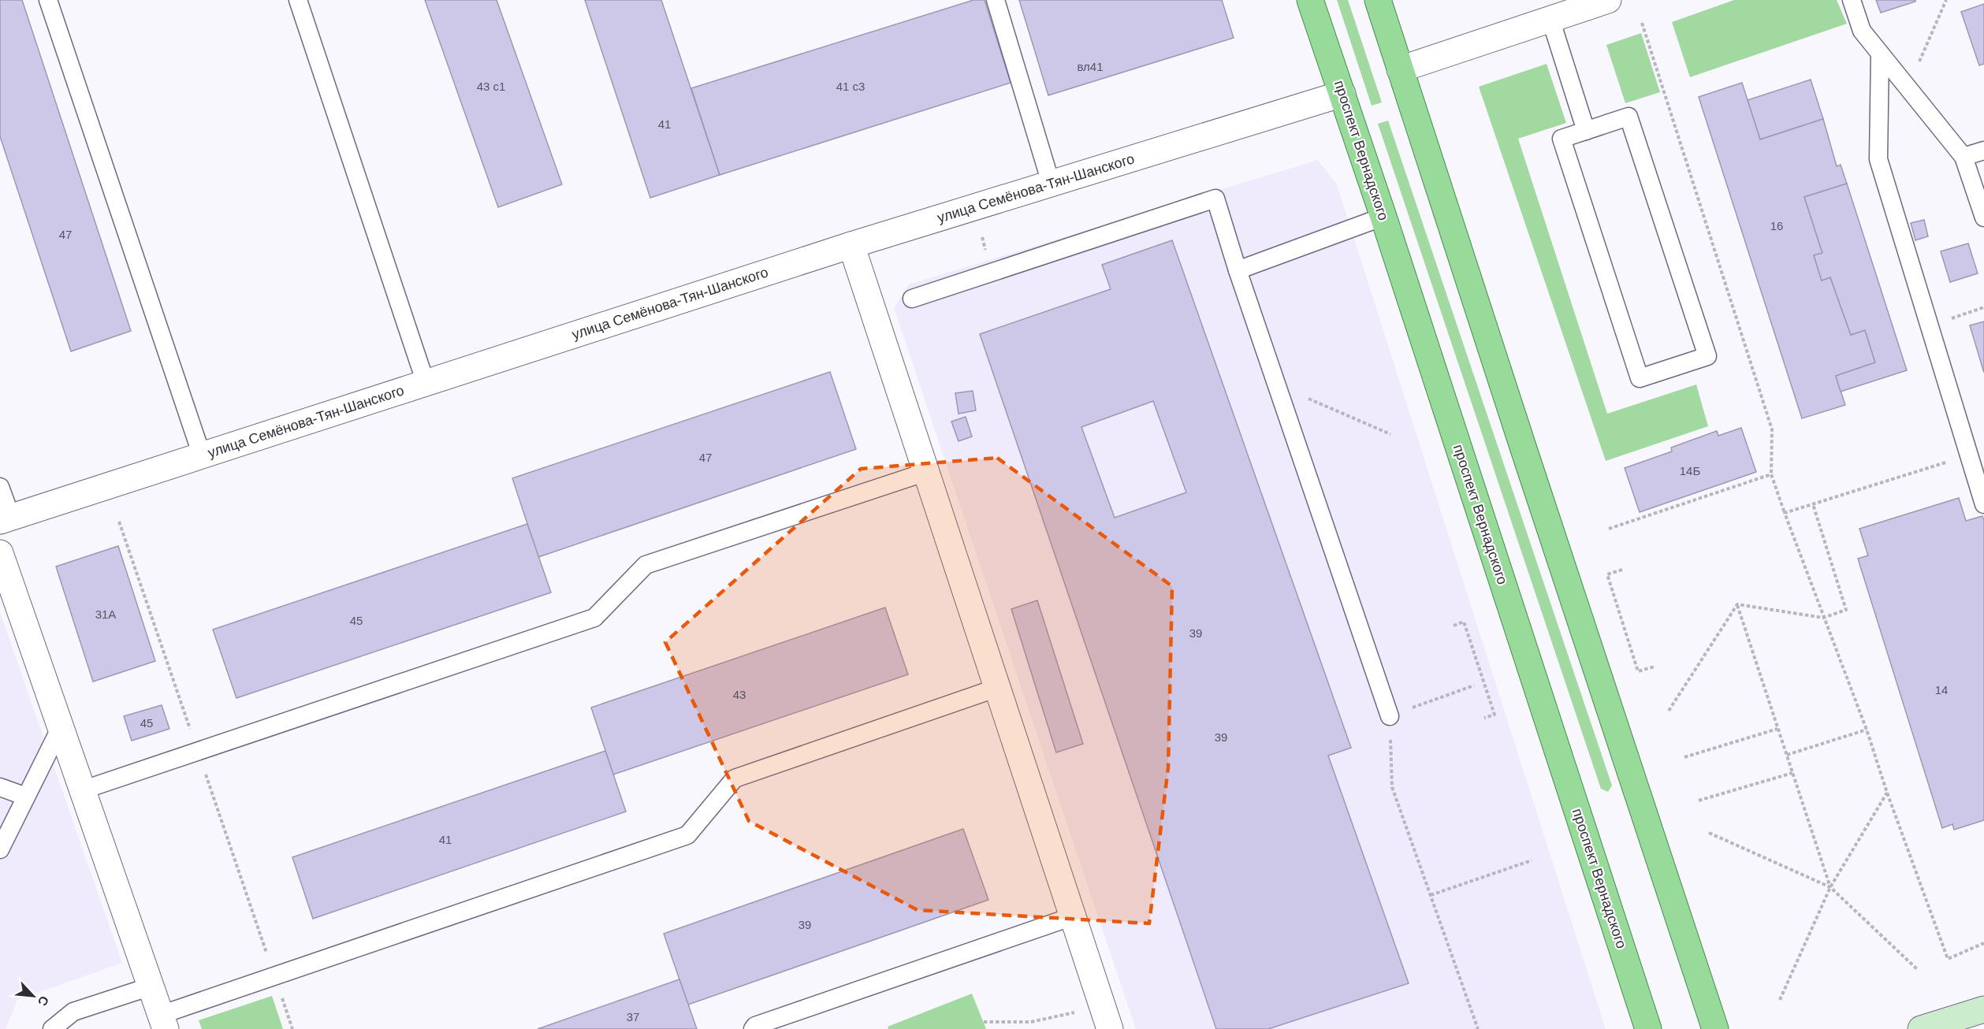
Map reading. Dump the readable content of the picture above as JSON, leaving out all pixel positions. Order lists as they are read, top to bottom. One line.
{"streets":{"main road":["проспект Вернадского"],"street":["улица Семёнова-Тян-Шанского"]},"crossings":[["проспект Вернадского","улица Семёнова-Тян-Шанского"]],"house_numbers":["вл41","43 с1","41 с3","41","16","47","47","14Б","31А","45","39","14","43","45","39","41","39","37"],"north":"bottom right"}
